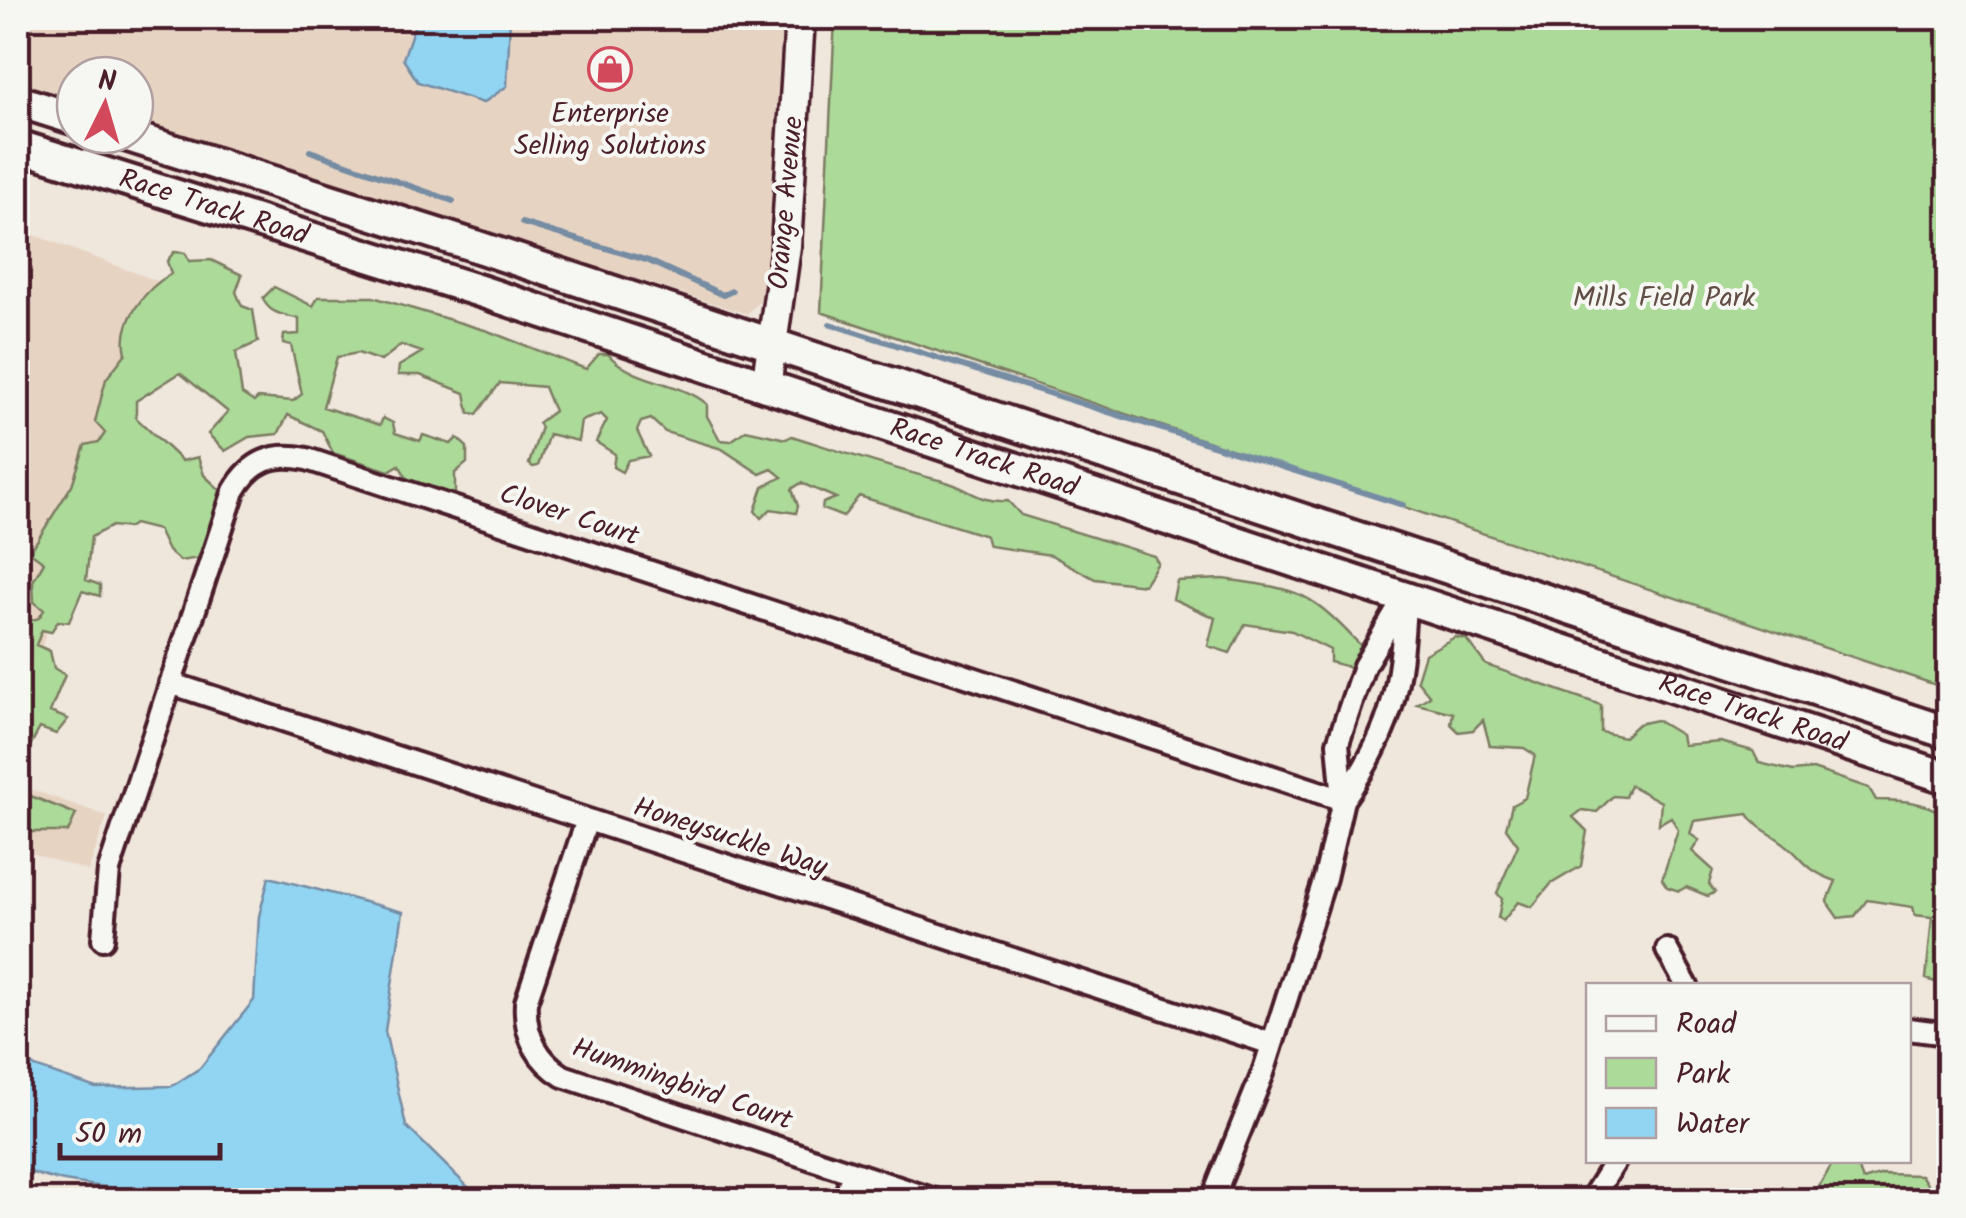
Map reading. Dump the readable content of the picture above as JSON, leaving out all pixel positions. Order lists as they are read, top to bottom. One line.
{"streets":{"main road":["Race Track Road"],"street":["Orange Avenue","Clover Court","Honeysuckle Way","Hummingbird Court"]},"crossings":[["Orange Avenue","Race Track Road"],["Clover Court","Honeysuckle Way"],["Honeysuckle Way","Hummingbird Court"]],"parks":["Mills Field Park"],"places":{"shop":["Enterprise Selling Solutions"]},"legend":["Road","Park","Water"],"scale_bar":"50 m","north":"top"}
